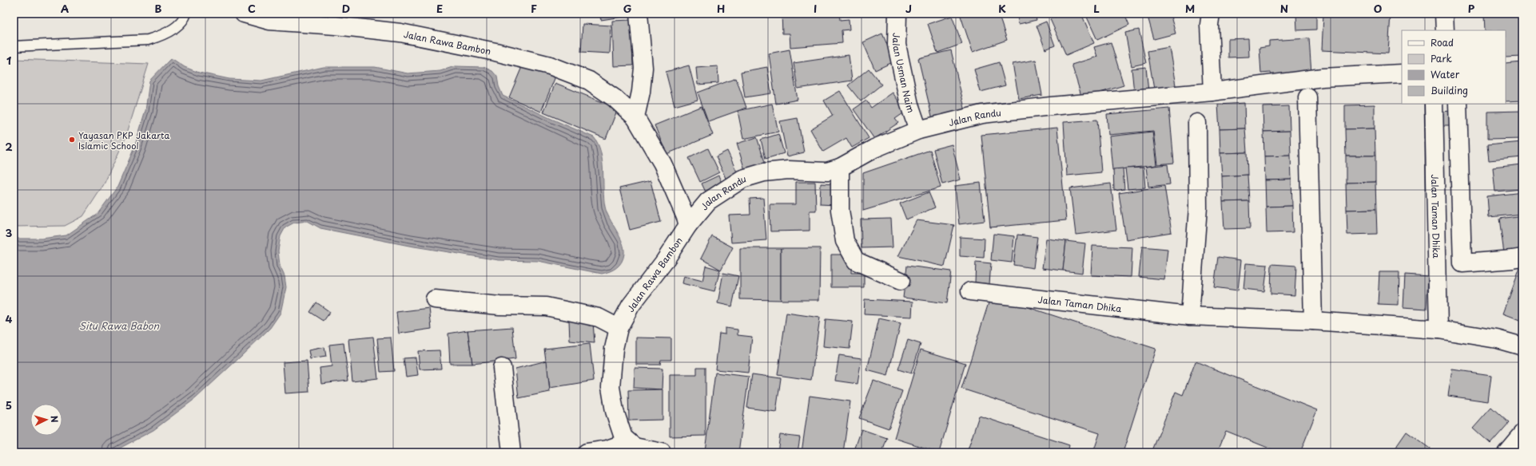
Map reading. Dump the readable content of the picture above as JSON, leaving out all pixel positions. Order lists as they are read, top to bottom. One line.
{"streets":{"street":["Jalan Rawa Bambon","Jalan Usman Naim","Jalan Randu","Jalan Taman Dhika"]},"crossings":[["Jalan Rawa Bambon","Jalan Randu"],["Jalan Usman Naim","Jalan Randu"]],"water":["Situ Rawa Babon"],"places":["Yayasan PKP Jakarta Islamic School"],"legend":["Road","Park","Water","Building"],"north":"right","grid":{"columns":["A","B","C","D","E","F","G","H","I","J","K","L","M","N","O","P"],"rows":["1","2","3","4","5"]}}
